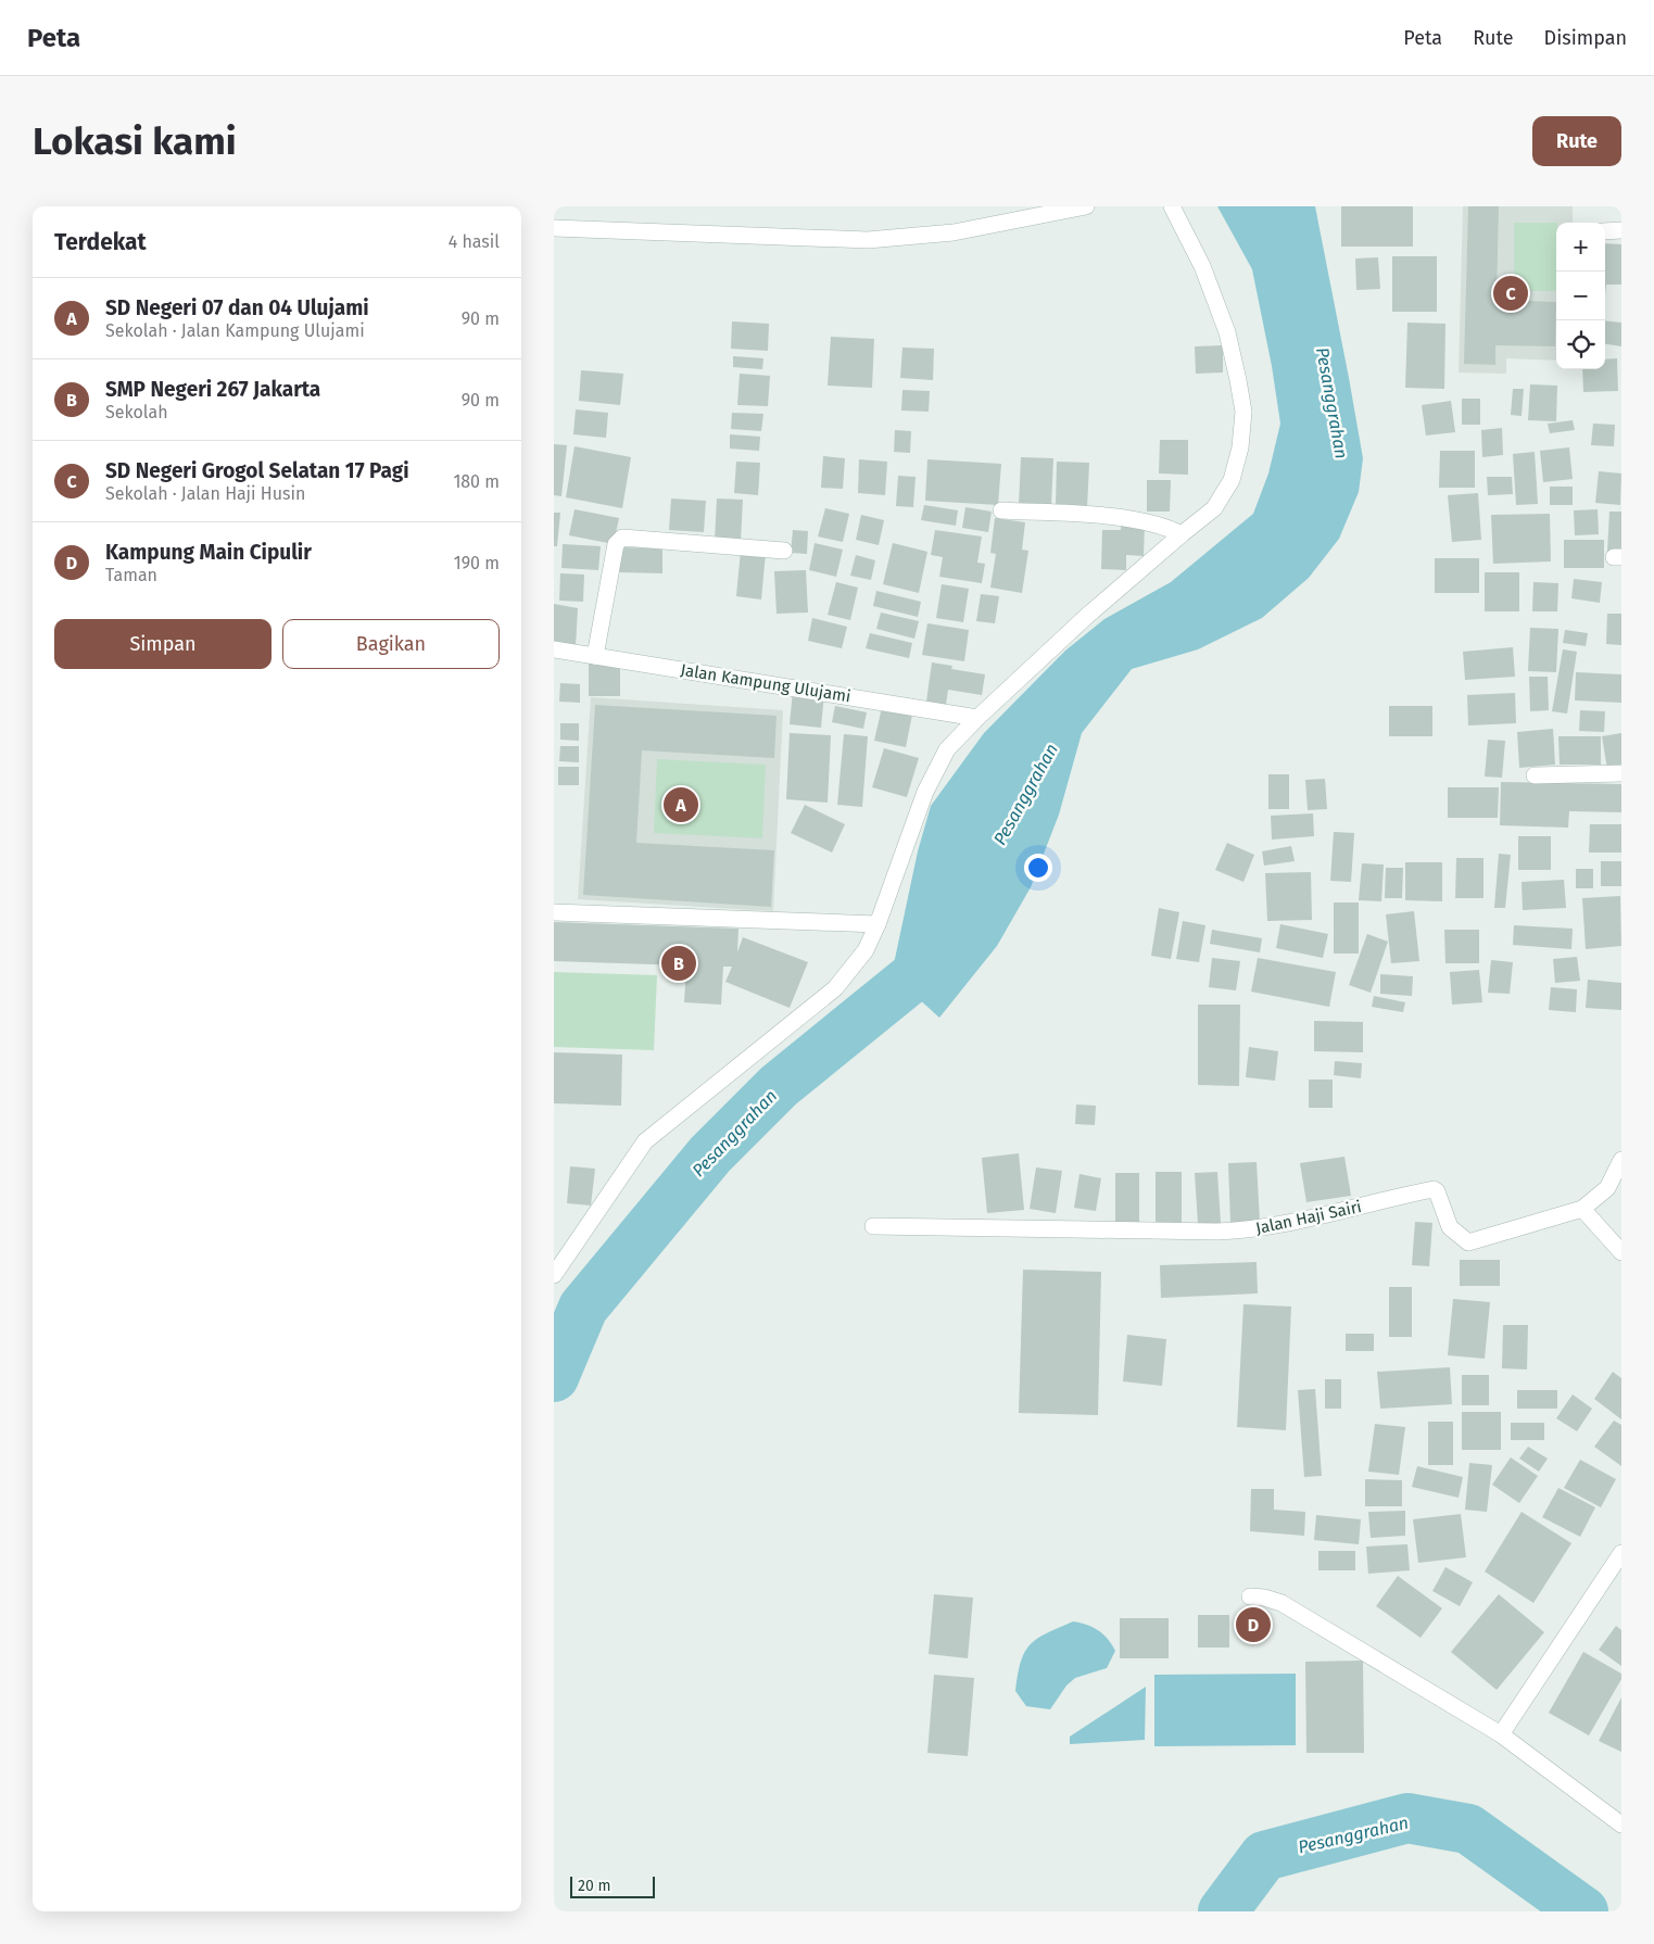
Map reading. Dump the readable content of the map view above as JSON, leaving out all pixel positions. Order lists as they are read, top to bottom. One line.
{"streets":{"street":["Jalan Kampung Ulujami","Jalan Haji Sairi"]},"water":["Pesanggrahan"],"scale_bar":"20 m","page":{"header":"Peta","nav":["Peta","Rute","Disimpan"],"buttons":["Rute",["Simpan","Bagikan"]],"title":"Lokasi kami","heading":["Terdekat","4 hasil"],"map_buttons":["+","−"],"pins":["C","A","B","D"],"list":[{"mark":"A","name":"SD Negeri 07 dan 04 Ulujami","note":"Sekolah · Jalan Kampung Ulujami","value":"90 m"},{"mark":"B","name":"SMP Negeri 267 Jakarta","note":"Sekolah","value":"90 m"},{"mark":"C","name":"SD Negeri Grogol Selatan 17 Pagi","note":"Sekolah · Jalan Haji Husin","value":"180 m"},{"mark":"D","name":"Kampung Main Cipulir","note":"Taman","value":"190 m"}],"scale":"20 m"}}
